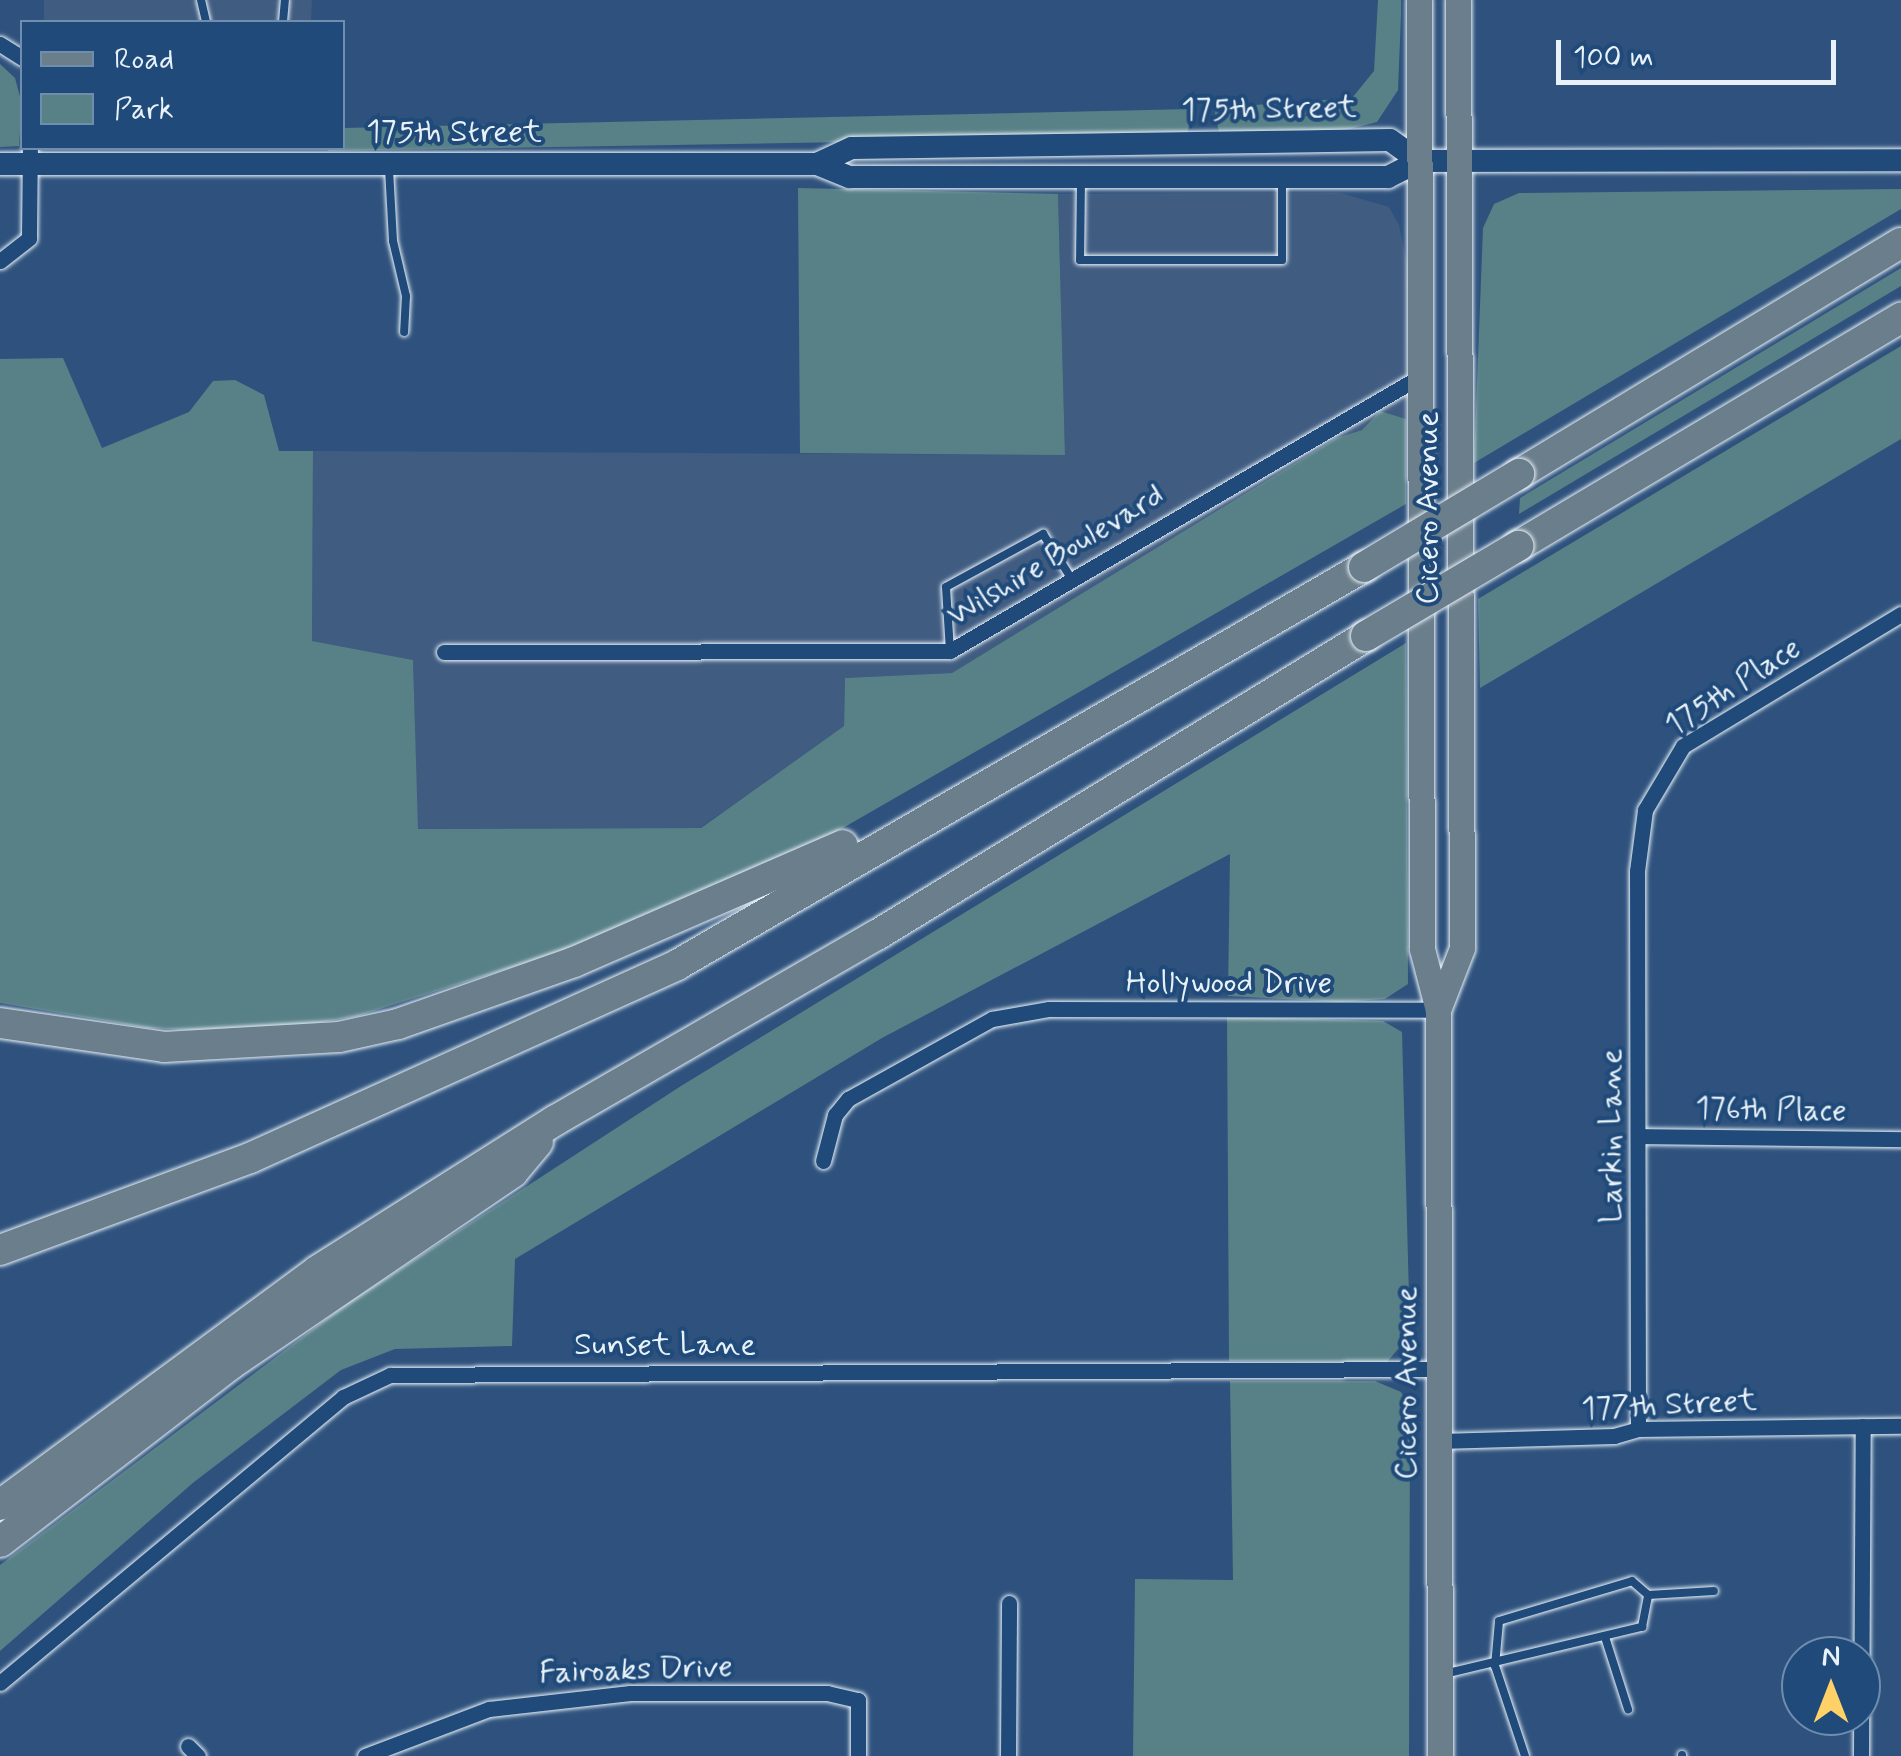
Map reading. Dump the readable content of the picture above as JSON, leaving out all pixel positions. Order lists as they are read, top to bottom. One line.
{"streets":{"main road":["Cicero Avenue"],"street":["175th Street","Wilshire Boulevard","175th Place","Hollywood Drive","176th Place","Larkin Lane","Sunset Lane","177th Street","Fairoaks Drive"]},"crossings":[["175th Street","Cicero Avenue"],["Cicero Avenue","Wilshire Boulevard"],["Cicero Avenue","Hollywood Drive"],["Cicero Avenue","Sunset Lane"],["Cicero Avenue","177th Street"],["175th Place","Larkin Lane"],["176th Place","Larkin Lane"],["Larkin Lane","177th Street"]],"legend":["Road","Park"],"scale_bar":"100 m","north":"top"}
